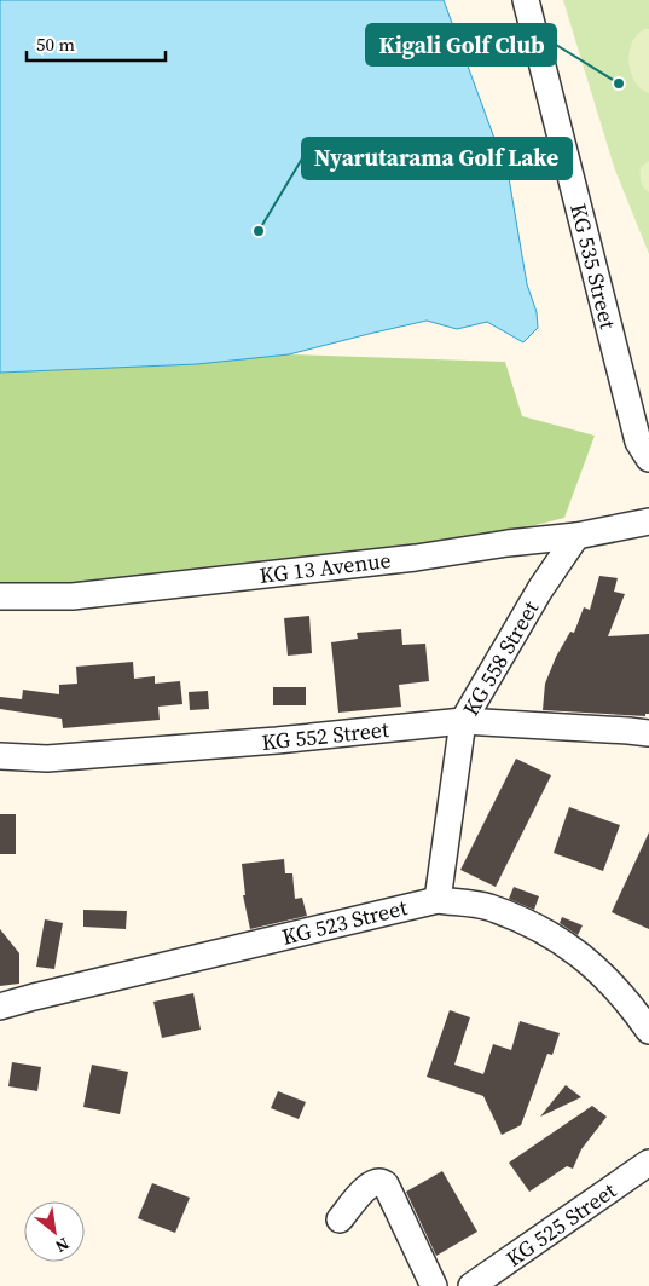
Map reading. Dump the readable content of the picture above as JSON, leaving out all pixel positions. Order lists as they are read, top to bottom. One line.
{"streets":{"street":["KG 535 Street","KG 13 Avenue","KG 558 Street","KG 552 Street","KG 523 Street","KG 525 Street"]},"crossings":[["KG 13 Avenue","KG 558 Street"],["KG 558 Street","KG 552 Street"],["KG 558 Street","KG 523 Street"]],"places":["Kigali Golf Club","Nyarutarama Golf Lake"],"scale_bar":"50 m","north":"bottom right"}
